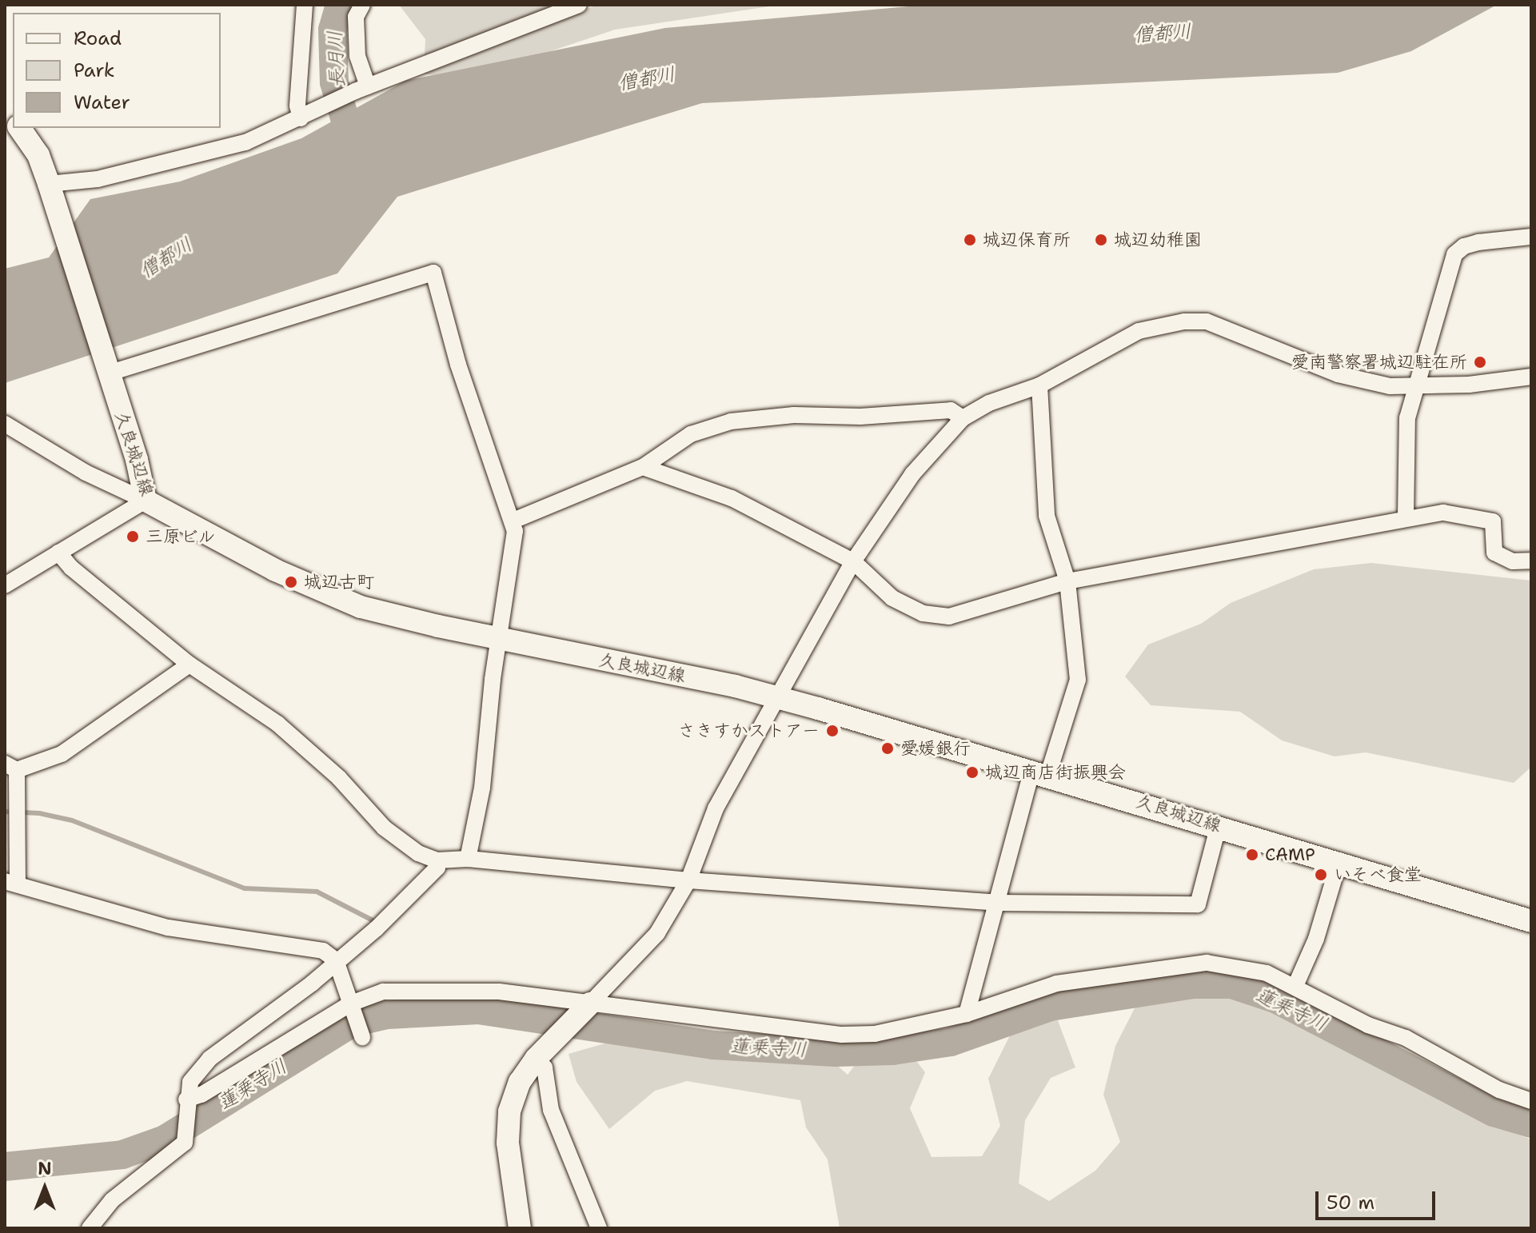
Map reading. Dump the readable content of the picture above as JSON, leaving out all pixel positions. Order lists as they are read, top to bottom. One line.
{"streets":{"main road":["久良城辺線"]},"water":["僧都川","長月川","蓮乗寺川"],"places":["城辺保育所","城辺幼稚園","愛南警察署城辺駐在所","三原ビル","城辺古町","さきすかストアー","愛媛銀行","城辺商店街振興会","CAMP","いそべ食堂"],"legend":["Road","Park","Water"],"scale_bar":"50 m","north":"top"}
